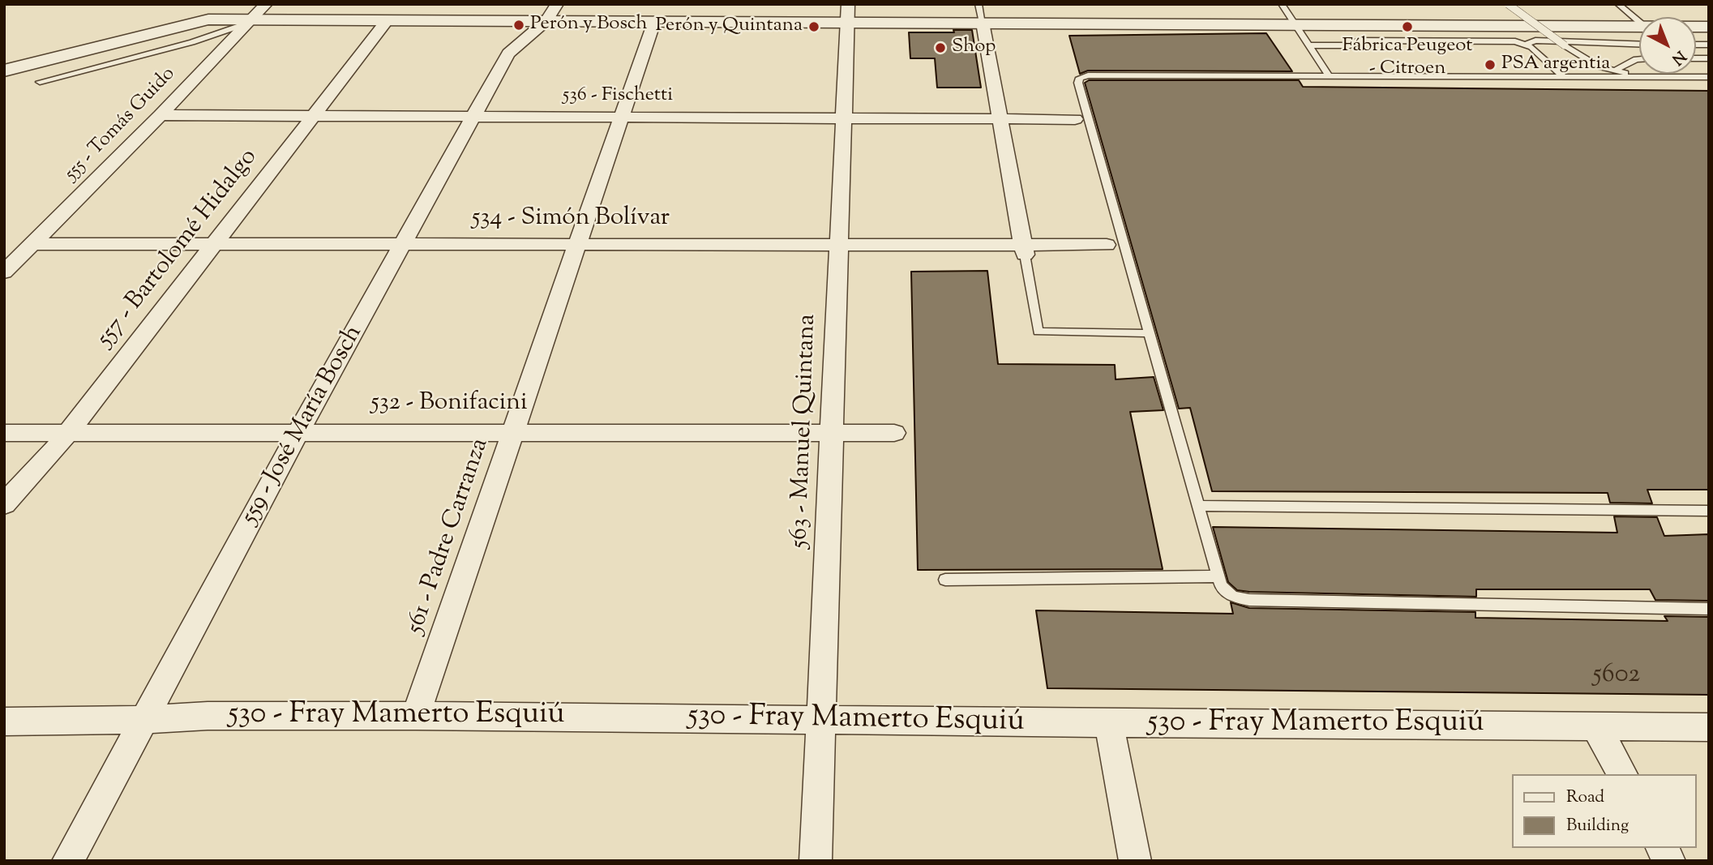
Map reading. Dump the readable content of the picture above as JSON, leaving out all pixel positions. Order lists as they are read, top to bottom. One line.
{"streets":{"street":["536 - Fischetti","555 - Tomás Guido","534 - Simón Bolívar","557 - Bartolomé Hidalgo","532 - Bonifacini","559 - José María Bosch","563 - Manuel Quintana","561 - Padre Carranza","530 - Fray Mamerto Esquiú"]},"crossings":[["536 - Fischetti","555 - Tomás Guido"],["536 - Fischetti","557 - Bartolomé Hidalgo"],["536 - Fischetti","559 - José María Bosch"],["536 - Fischetti","563 - Manuel Quintana"],["536 - Fischetti","561 - Padre Carranza"],["555 - Tomás Guido","534 - Simón Bolívar"],["534 - Simón Bolívar","557 - Bartolomé Hidalgo"],["534 - Simón Bolívar","559 - José María Bosch"],["534 - Simón Bolívar","563 - Manuel Quintana"],["534 - Simón Bolívar","561 - Padre Carranza"],["557 - Bartolomé Hidalgo","532 - Bonifacini"],["532 - Bonifacini","559 - José María Bosch"],["532 - Bonifacini","563 - Manuel Quintana"],["532 - Bonifacini","561 - Padre Carranza"],["559 - José María Bosch","530 - Fray Mamerto Esquiú"],["563 - Manuel Quintana","530 - Fray Mamerto Esquiú"],["561 - Padre Carranza","530 - Fray Mamerto Esquiú"]],"places":["Perón y Bosch","Perón y Quintana","Fábrica Peugeot - Citroen","Shop","PSA argentia"],"house_numbers":["5602"],"legend":["Road","Building"],"north":"bottom right"}
